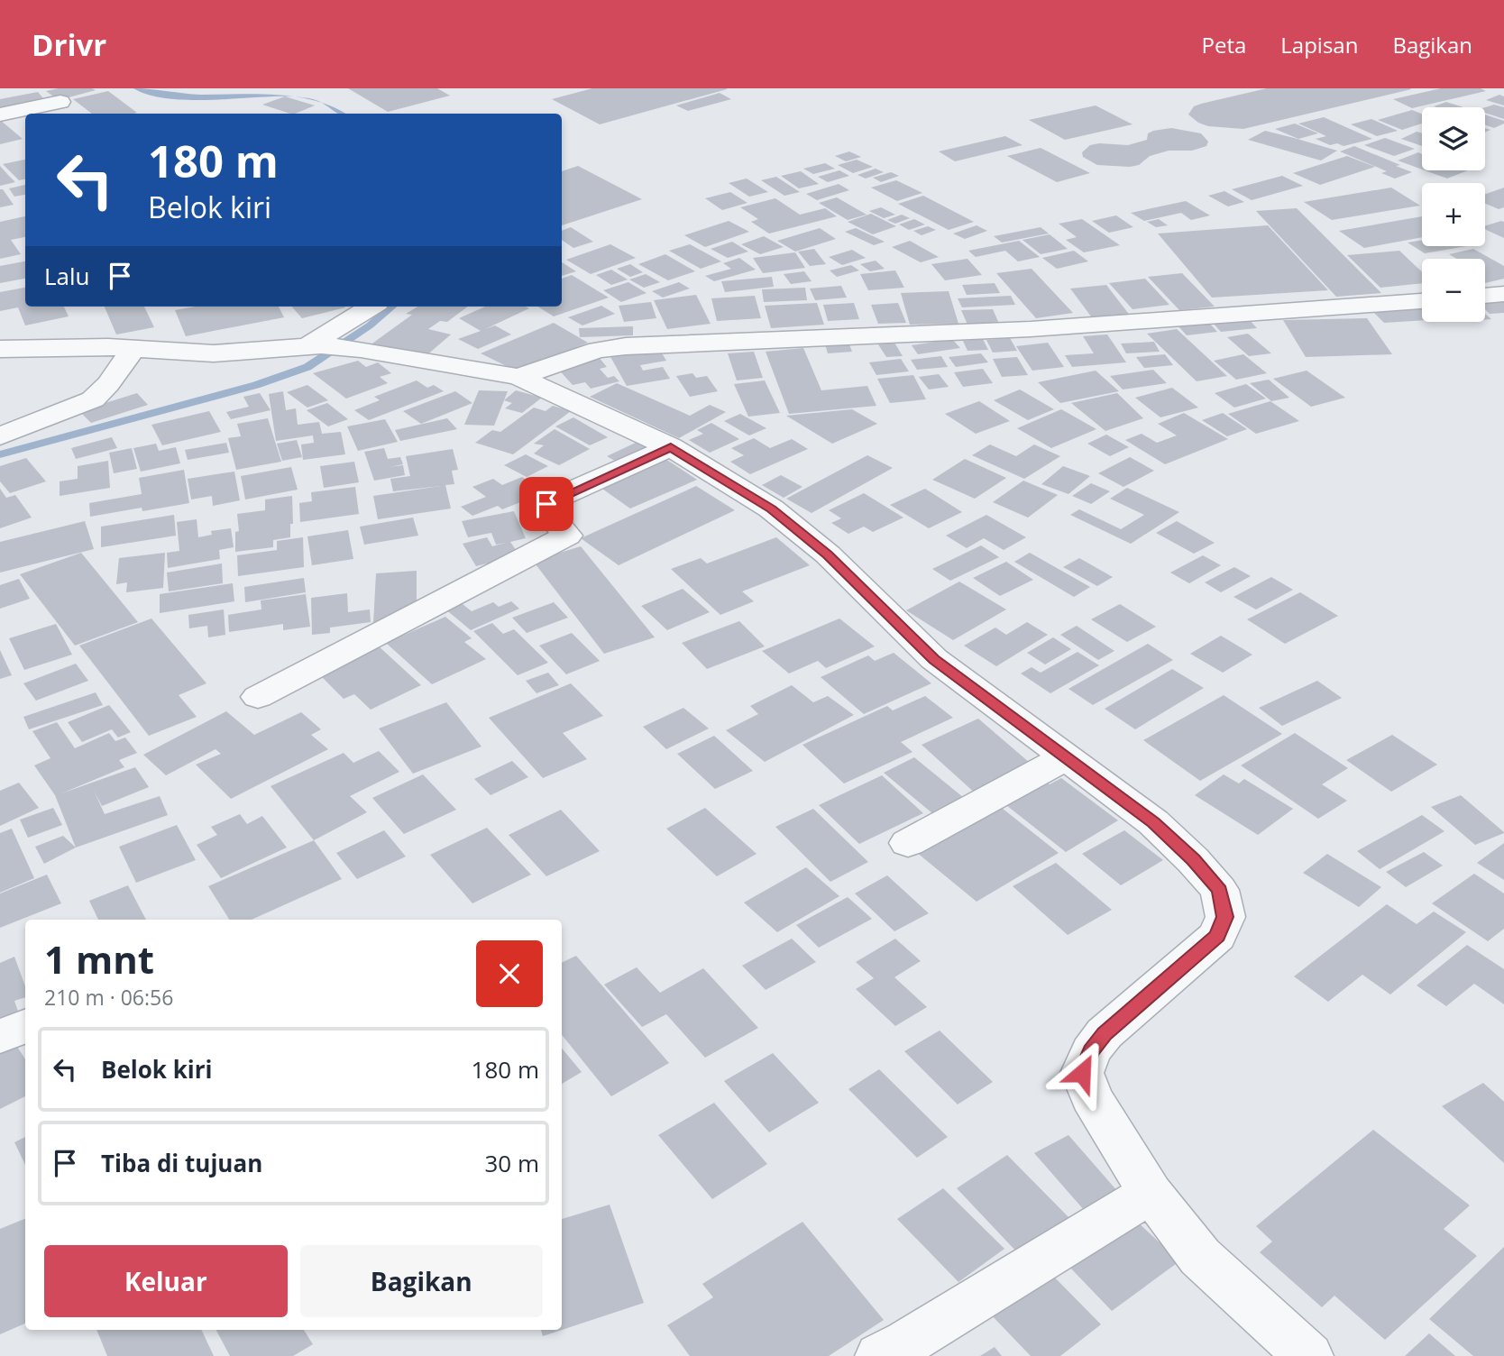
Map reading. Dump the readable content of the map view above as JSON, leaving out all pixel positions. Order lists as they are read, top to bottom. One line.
{"page":{"header":"Drivr","nav":["Peta","Lapisan","Bagikan"],"map_buttons":["+","−"],"turn":["180 m","Belok kiri"],"then":"Lalu","heading":["1 mnt","210 m · 06:56"],"list":[{"name":"Belok kiri","value":"180 m"},{"name":"Tiba di tujuan","value":"30 m"}],"buttons":["Keluar","Bagikan"]}}
